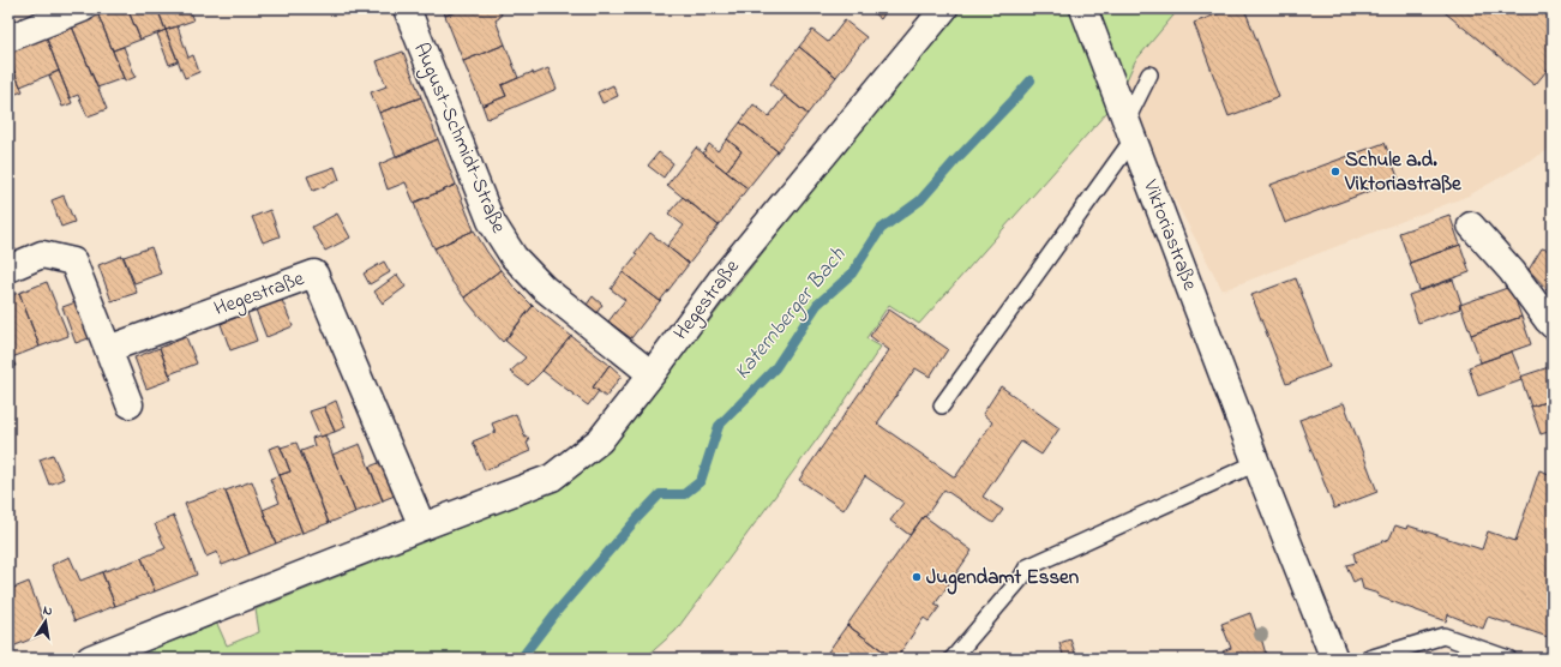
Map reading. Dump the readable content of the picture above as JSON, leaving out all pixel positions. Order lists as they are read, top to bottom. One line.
{"streets":{"street":["August-Schmidt-Straße","Viktoriastraße","Hegestraße"]},"crossings":[["August-Schmidt-Straße","Hegestraße"]],"water":["Katernberger Bach"],"places":["Schule a.d. Viktoriastraße","Jugendamt Essen"],"north":"top"}
